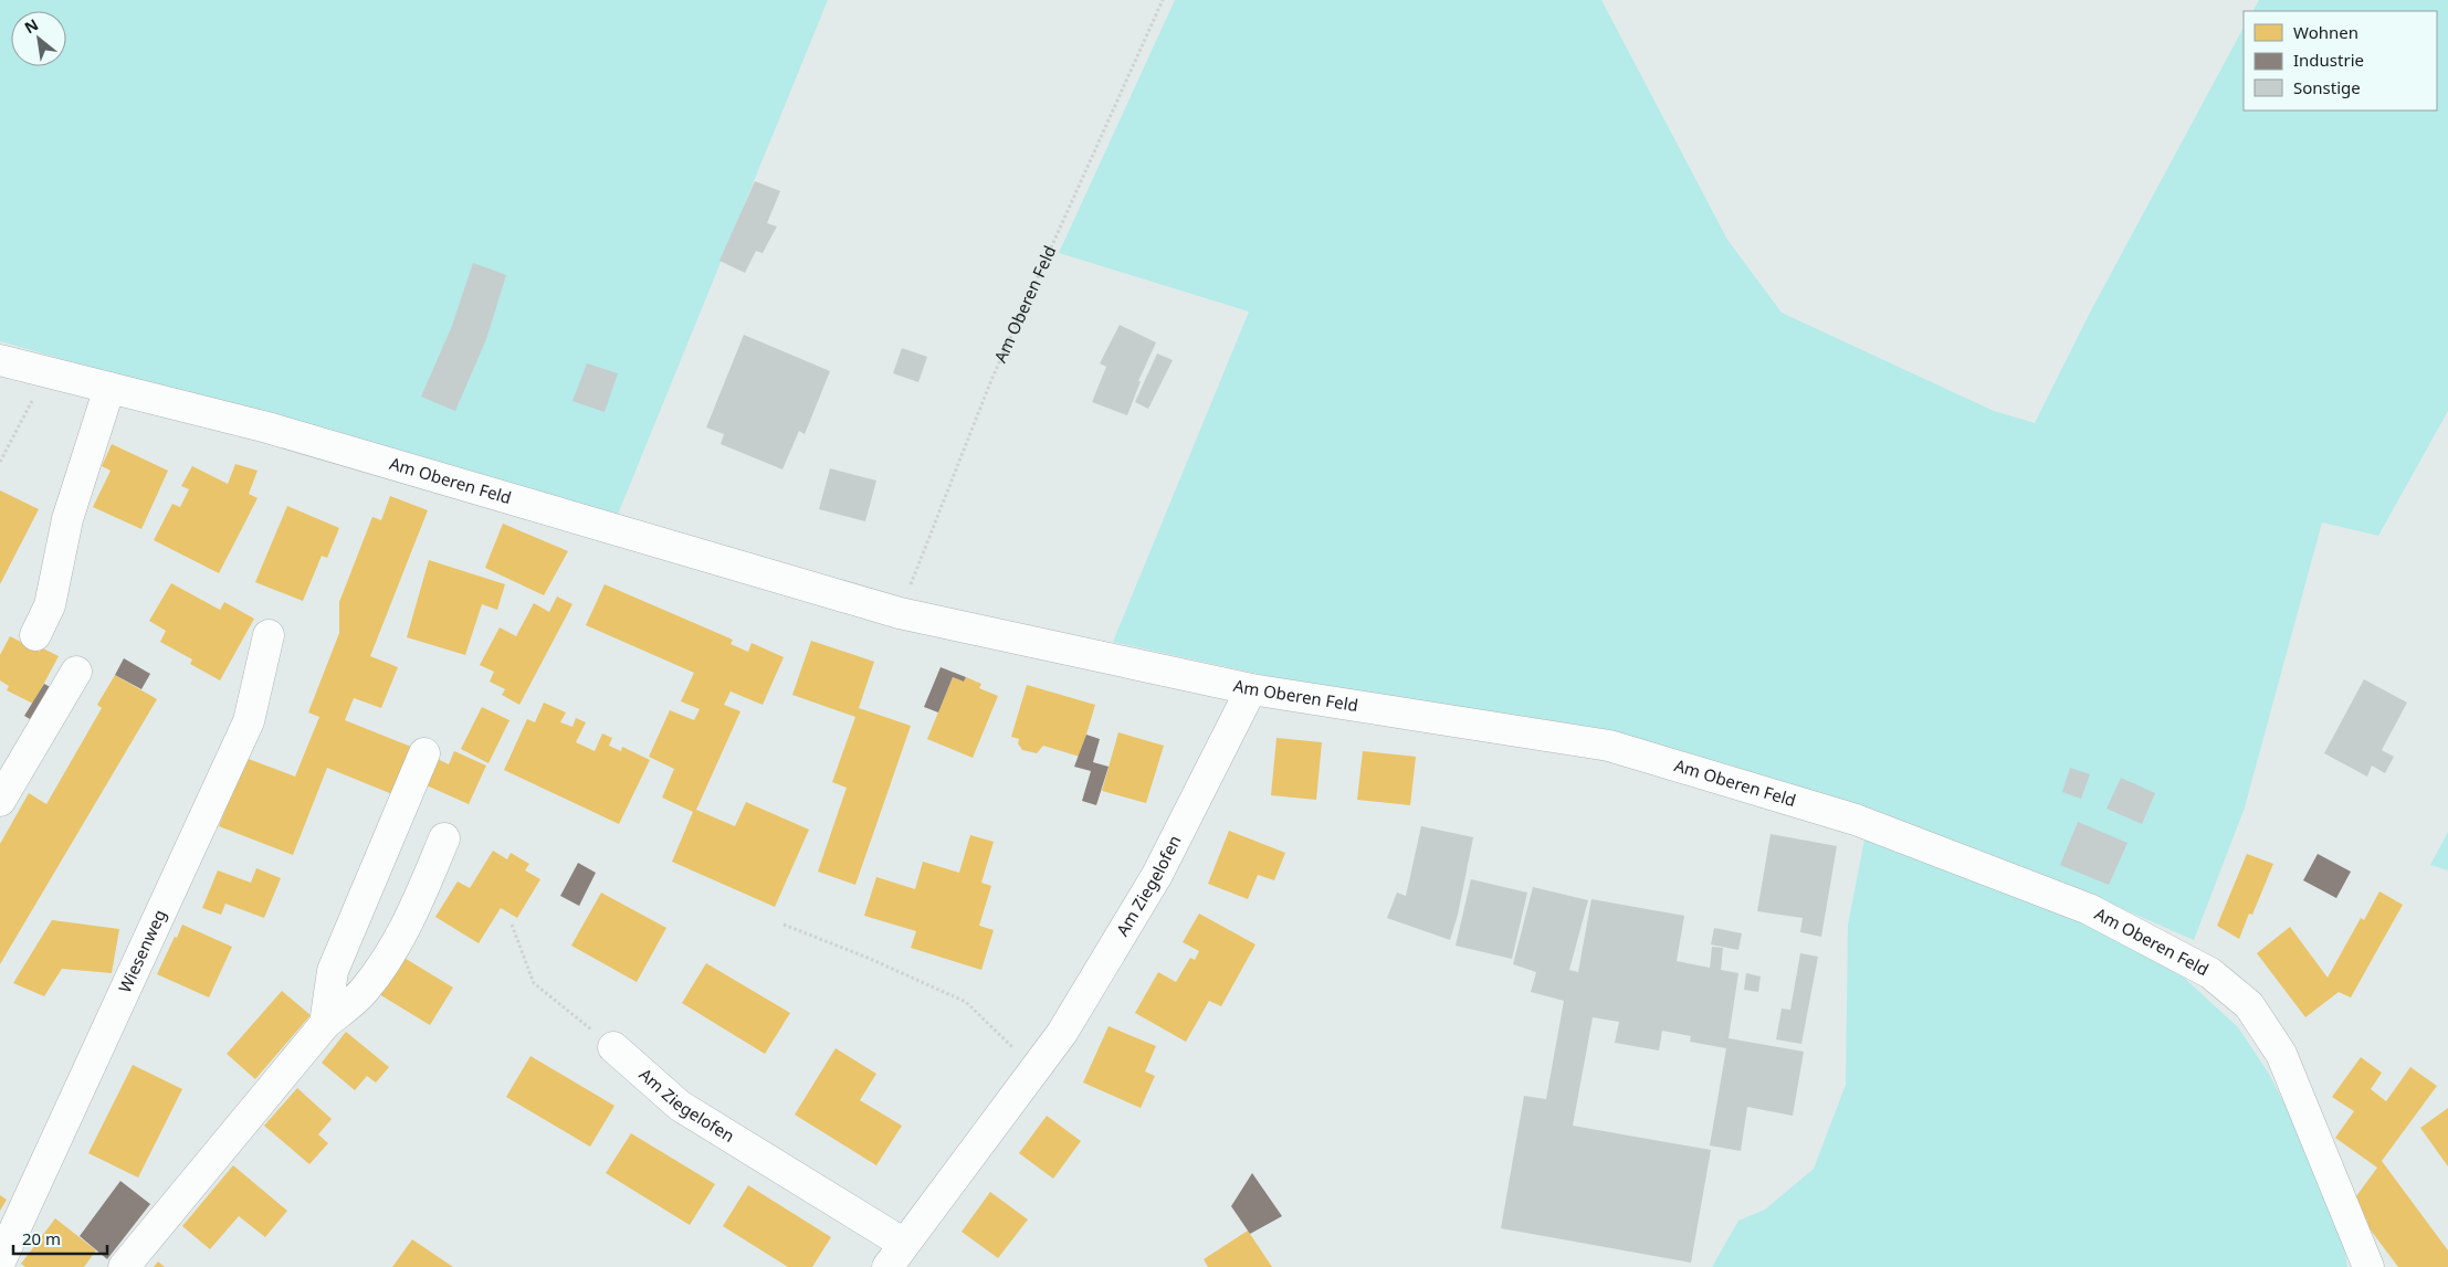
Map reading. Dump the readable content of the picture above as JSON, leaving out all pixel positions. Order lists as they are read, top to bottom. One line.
{"streets":{"street":["Am Oberen Feld","Am Ziegelofen","Wiesenweg"]},"crossings":[["Am Oberen Feld","Am Ziegelofen"]],"legend":["Wohnen","Industrie","Sonstige"],"scale_bar":"20 m","north":"top left"}
